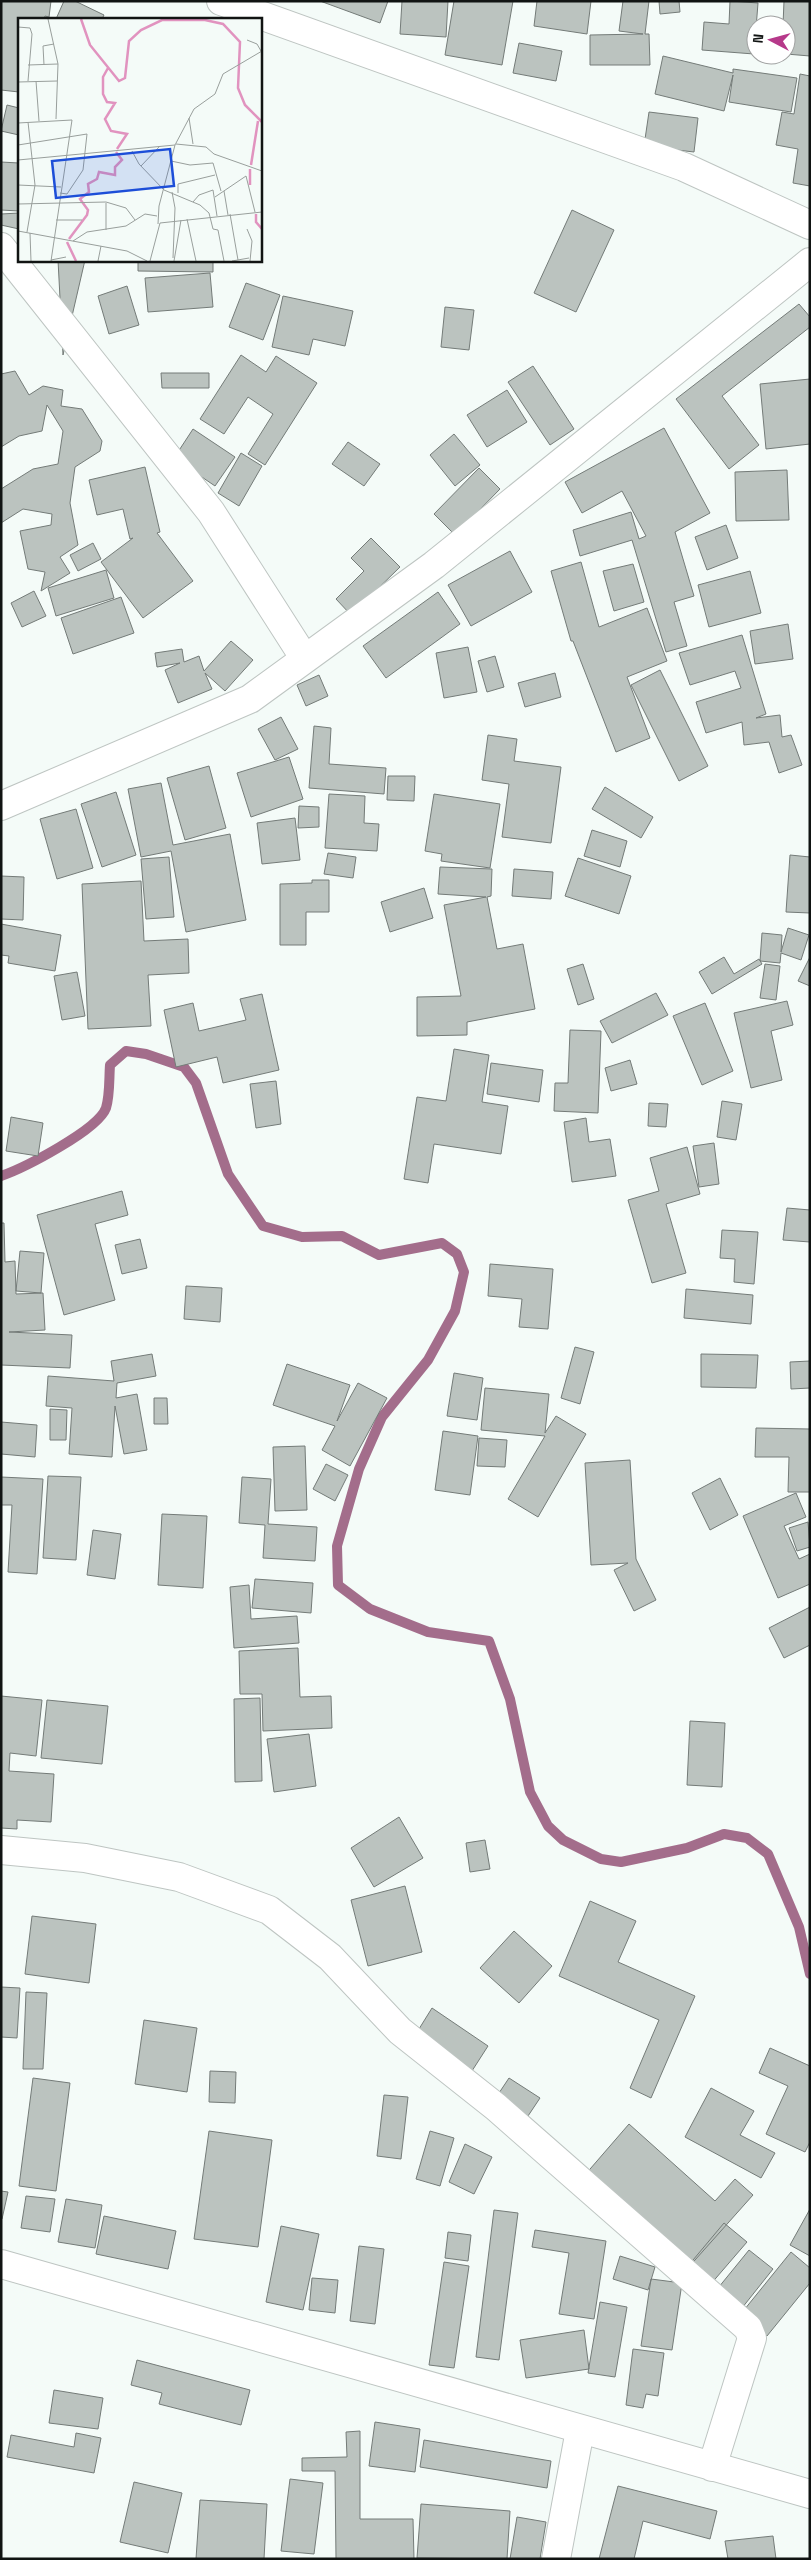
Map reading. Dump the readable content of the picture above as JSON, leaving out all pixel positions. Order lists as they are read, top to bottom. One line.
{"north":"left"}
